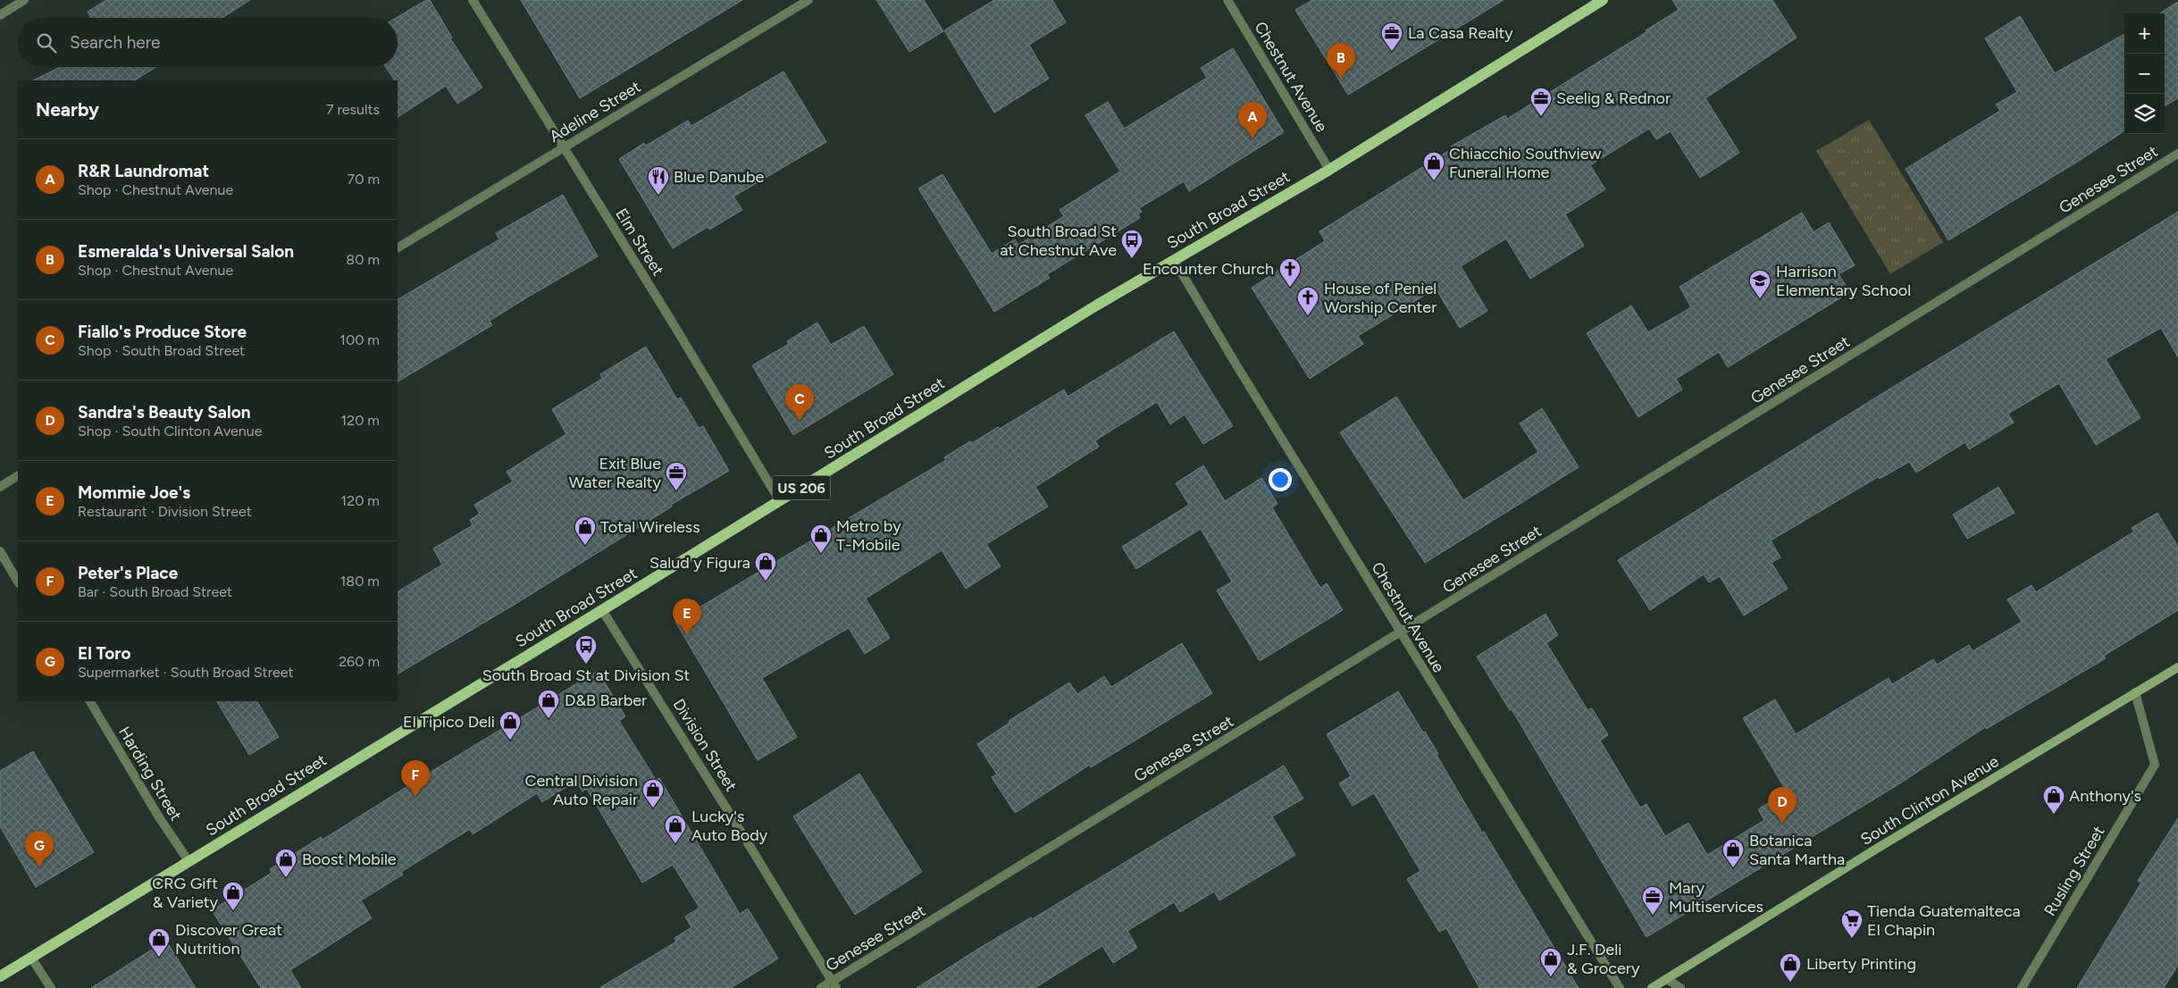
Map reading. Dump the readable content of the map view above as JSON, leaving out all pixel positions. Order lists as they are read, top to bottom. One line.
{"streets":{"main road":["South Broad Street","US 206"],"street":["Chestnut Avenue","Adeline Street","Genesee Street","Elm Street","Division Street","Harding Street","South Clinton Avenue","Rusling Street"]},"crossings":[["Chestnut Avenue","Genesee Street"],["Chestnut Avenue","South Broad Street"],["Adeline Street","Elm Street"],["Genesee Street","Division Street"],["South Broad Street","Elm Street"],["South Broad Street","Division Street"],["South Broad Street","Harding Street"],["South Clinton Avenue","Rusling Street"]],"places":{"office":["La Casa Realty","Seelig & Rednor","Exit Blue Water Realty","Mary Multiservices"],"shop":["Chiacchio Southview Funeral Home","Total Wireless","Metro by T-Mobile","Salud y Figura","D&B Barber","El Tipico Deli","Central Division Auto Repair","Anthony's","Lucky's Auto Body","Botanica Santa Martha","Boost Mobile","CRG Gift & Variety","Discover Great Nutrition","J.F. Deli & Grocery","Liberty Printing"],"restaurant":["Blue Danube"],"bus stop":["South Broad St at Chestnut Ave","South Broad St at Division St"],"church":["Encounter Church","House of Peniel Worship Center"],"school or university":["Harrison Elementary School"],"supermarket":["Tienda Guatemalteca El Chapin"]},"page":{"map_buttons":["+","−"],"search":"Search here","pins":["B","A","C","E","F","D","G"],"heading":["Nearby","7 results"],"list":[{"mark":"A","name":"R&R Laundromat","note":"Shop · Chestnut Avenue","value":"70 m"},{"mark":"B","name":"Esmeralda's Universal Salon","note":"Shop · Chestnut Avenue","value":"80 m"},{"mark":"C","name":"Fiallo's Produce Store","note":"Shop · South Broad Street","value":"100 m"},{"mark":"D","name":"Sandra's Beauty Salon","note":"Shop · South Clinton Avenue","value":"120 m"},{"mark":"E","name":"Mommie Joe's","note":"Restaurant · Division Street","value":"120 m"},{"mark":"F","name":"Peter's Place","note":"Bar · South Broad Street","value":"180 m"},{"mark":"G","name":"El Toro","note":"Supermarket · South Broad Street","value":"260 m"}]}}
